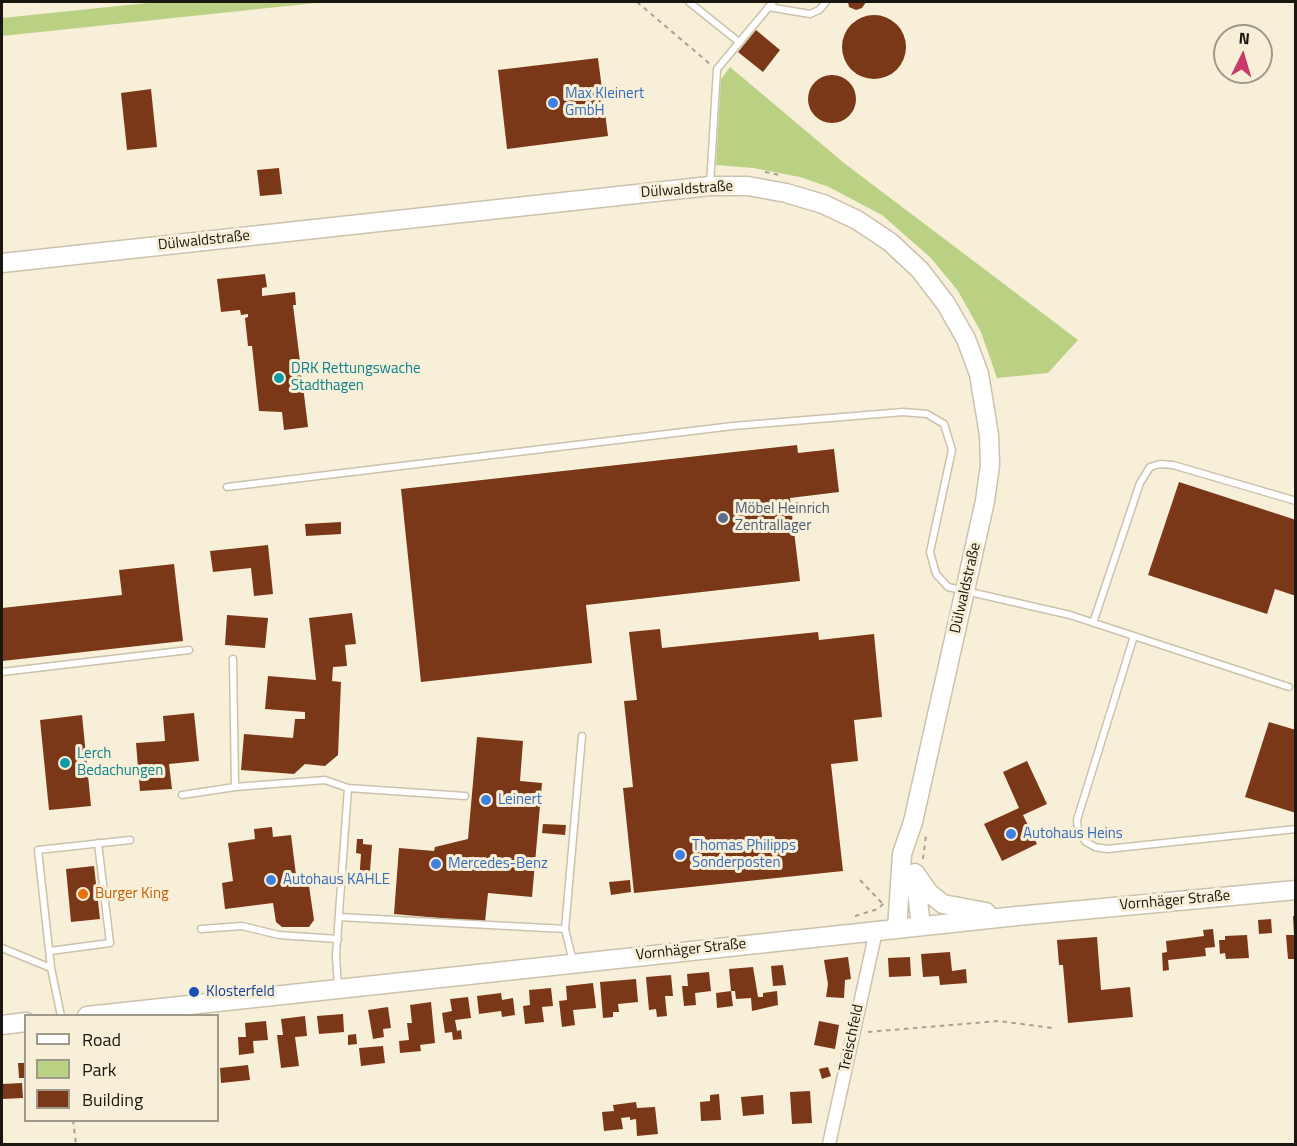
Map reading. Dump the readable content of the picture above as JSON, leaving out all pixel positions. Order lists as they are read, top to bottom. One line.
{"streets":{"street":["Dülwaldstraße","Vornhäger Straße","Treischfeld"]},"crossings":[["Dülwaldstraße","Vornhäger Straße"],["Vornhäger Straße","Treischfeld"]],"places":["Max Kleinert GmbH","DRK Rettungswache Stadthagen","Möbel Heinrich Zentrallager","Lerch Bedachungen","Leinert","Autohaus Heins","Thomas Philipps Sonderposten","Mercedes-Benz","Autohaus KAHLE","Burger King","Klosterfeld"],"legend":["Road","Park","Building"],"north":"top"}
